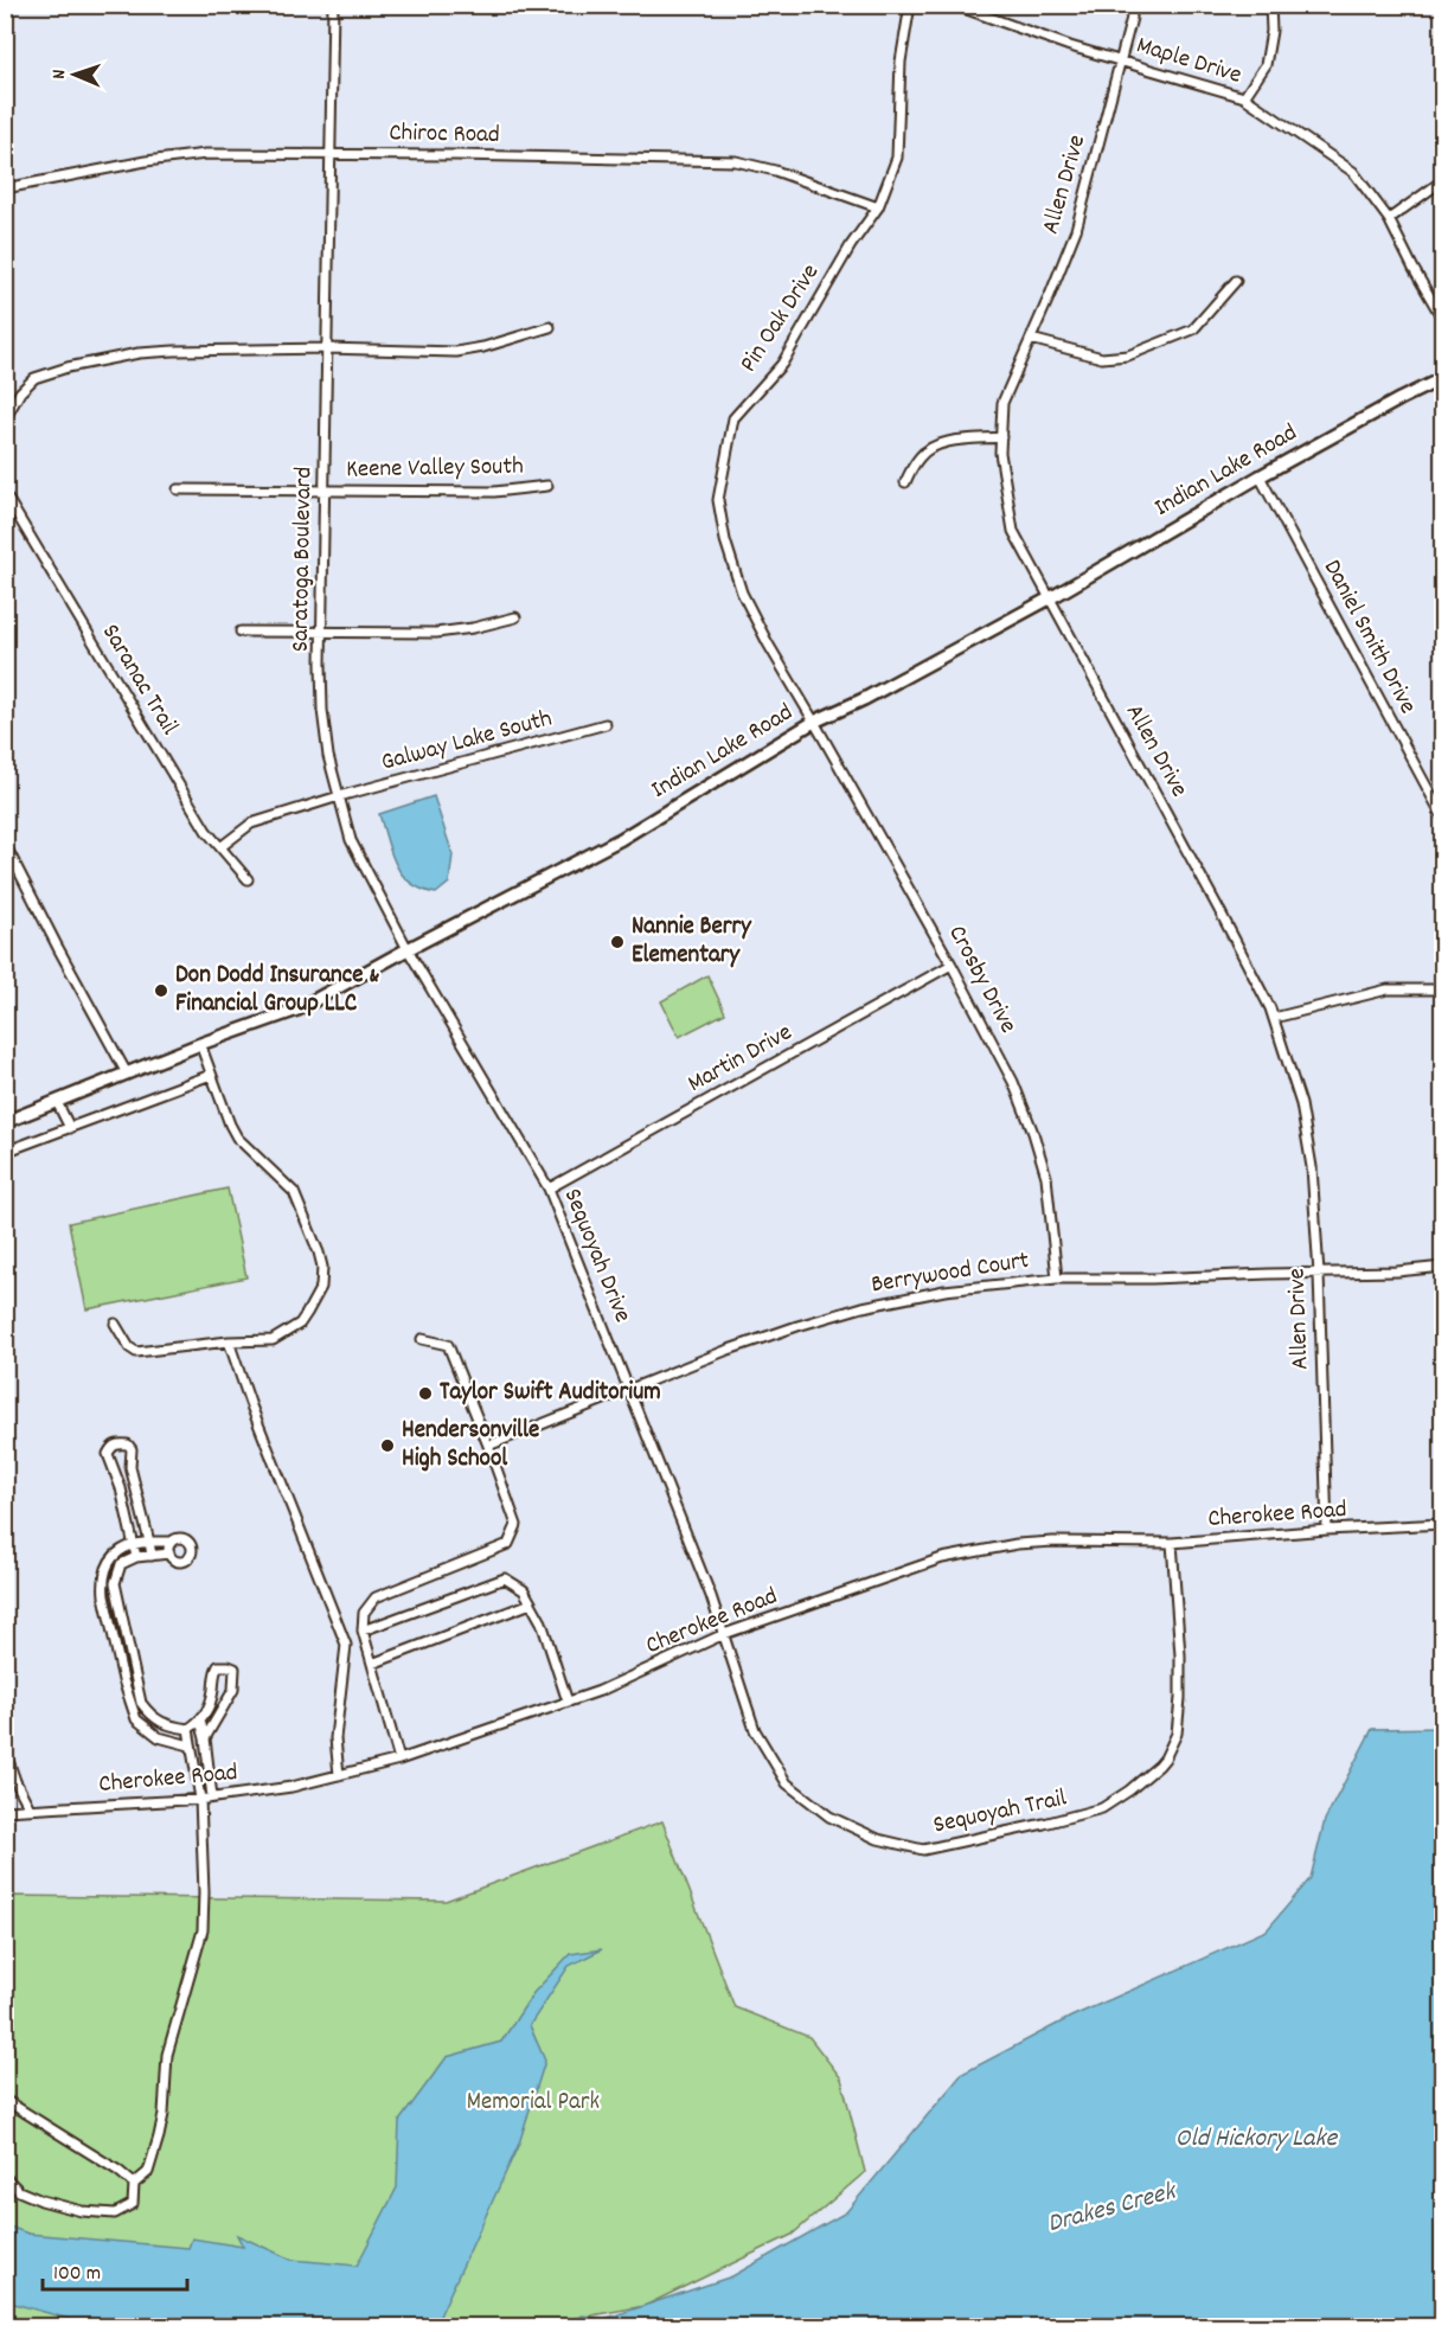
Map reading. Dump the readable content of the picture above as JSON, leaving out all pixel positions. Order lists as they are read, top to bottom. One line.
{"streets":{"street":["Maple Drive","Chiroc Road","Allen Drive","Pin Oak Drive","Keene Valley South","Indian Lake Road","Saratoga Boulevard","Daniel Smith Drive","Saranac Trail","Galway Lake South","Crosby Drive","Martin Drive","Sequoyah Drive","Berrywood Court","Cherokee Road","Sequoyah Trail"]},"crossings":[["Maple Drive","Allen Drive"],["Chiroc Road","Pin Oak Drive"],["Chiroc Road","Saratoga Boulevard"],["Allen Drive","Indian Lake Road"],["Allen Drive","Berrywood Court"],["Allen Drive","Cherokee Road"],["Pin Oak Drive","Indian Lake Road"],["Pin Oak Drive","Crosby Drive"],["Keene Valley South","Saratoga Boulevard"],["Indian Lake Road","Saratoga Boulevard"],["Indian Lake Road","Daniel Smith Drive"],["Indian Lake Road","Crosby Drive"],["Indian Lake Road","Sequoyah Drive"],["Saratoga Boulevard","Galway Lake South"],["Saratoga Boulevard","Sequoyah Drive"],["Saranac Trail","Galway Lake South"],["Crosby Drive","Martin Drive"],["Crosby Drive","Berrywood Court"],["Martin Drive","Sequoyah Drive"],["Sequoyah Drive","Berrywood Court"],["Sequoyah Drive","Sequoyah Trail"],["Cherokee Road","Sequoyah Trail"]],"water":["Old Hickory Lake","Drakes Creek"],"parks":["Memorial Park"],"places":["Nannie Berry Elementary","Don Dodd Insurance & Financial Group LLC","Taylor Swift Auditorium","Hendersonville High School"],"scale_bar":"100 m","north":"left"}
